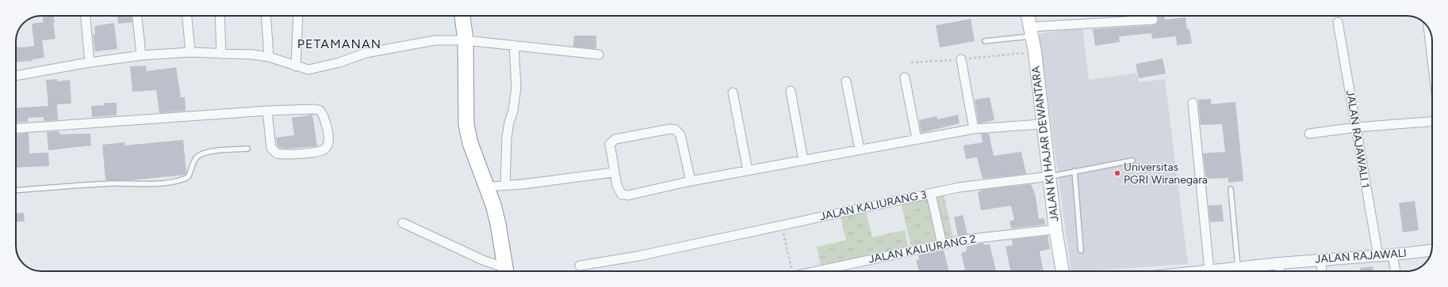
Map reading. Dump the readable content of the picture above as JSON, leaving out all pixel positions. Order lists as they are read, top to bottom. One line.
{"streets":{"main road":["JALAN KI HAJAR DEWANTARA"],"street":["JALAN RAJAWALI 1","JALAN KALIURANG 3","JALAN KALIURANG 2","JALAN RAJAWALI"]},"crossings":[["JALAN RAJAWALI 1","JALAN RAJAWALI"],["JALAN KI HAJAR DEWANTARA","JALAN KALIURANG 3"],["JALAN KI HAJAR DEWANTARA","JALAN KALIURANG 2"]],"districts":["PETAMANAN"],"places":["Universitas PGRI Wiranegara"]}
